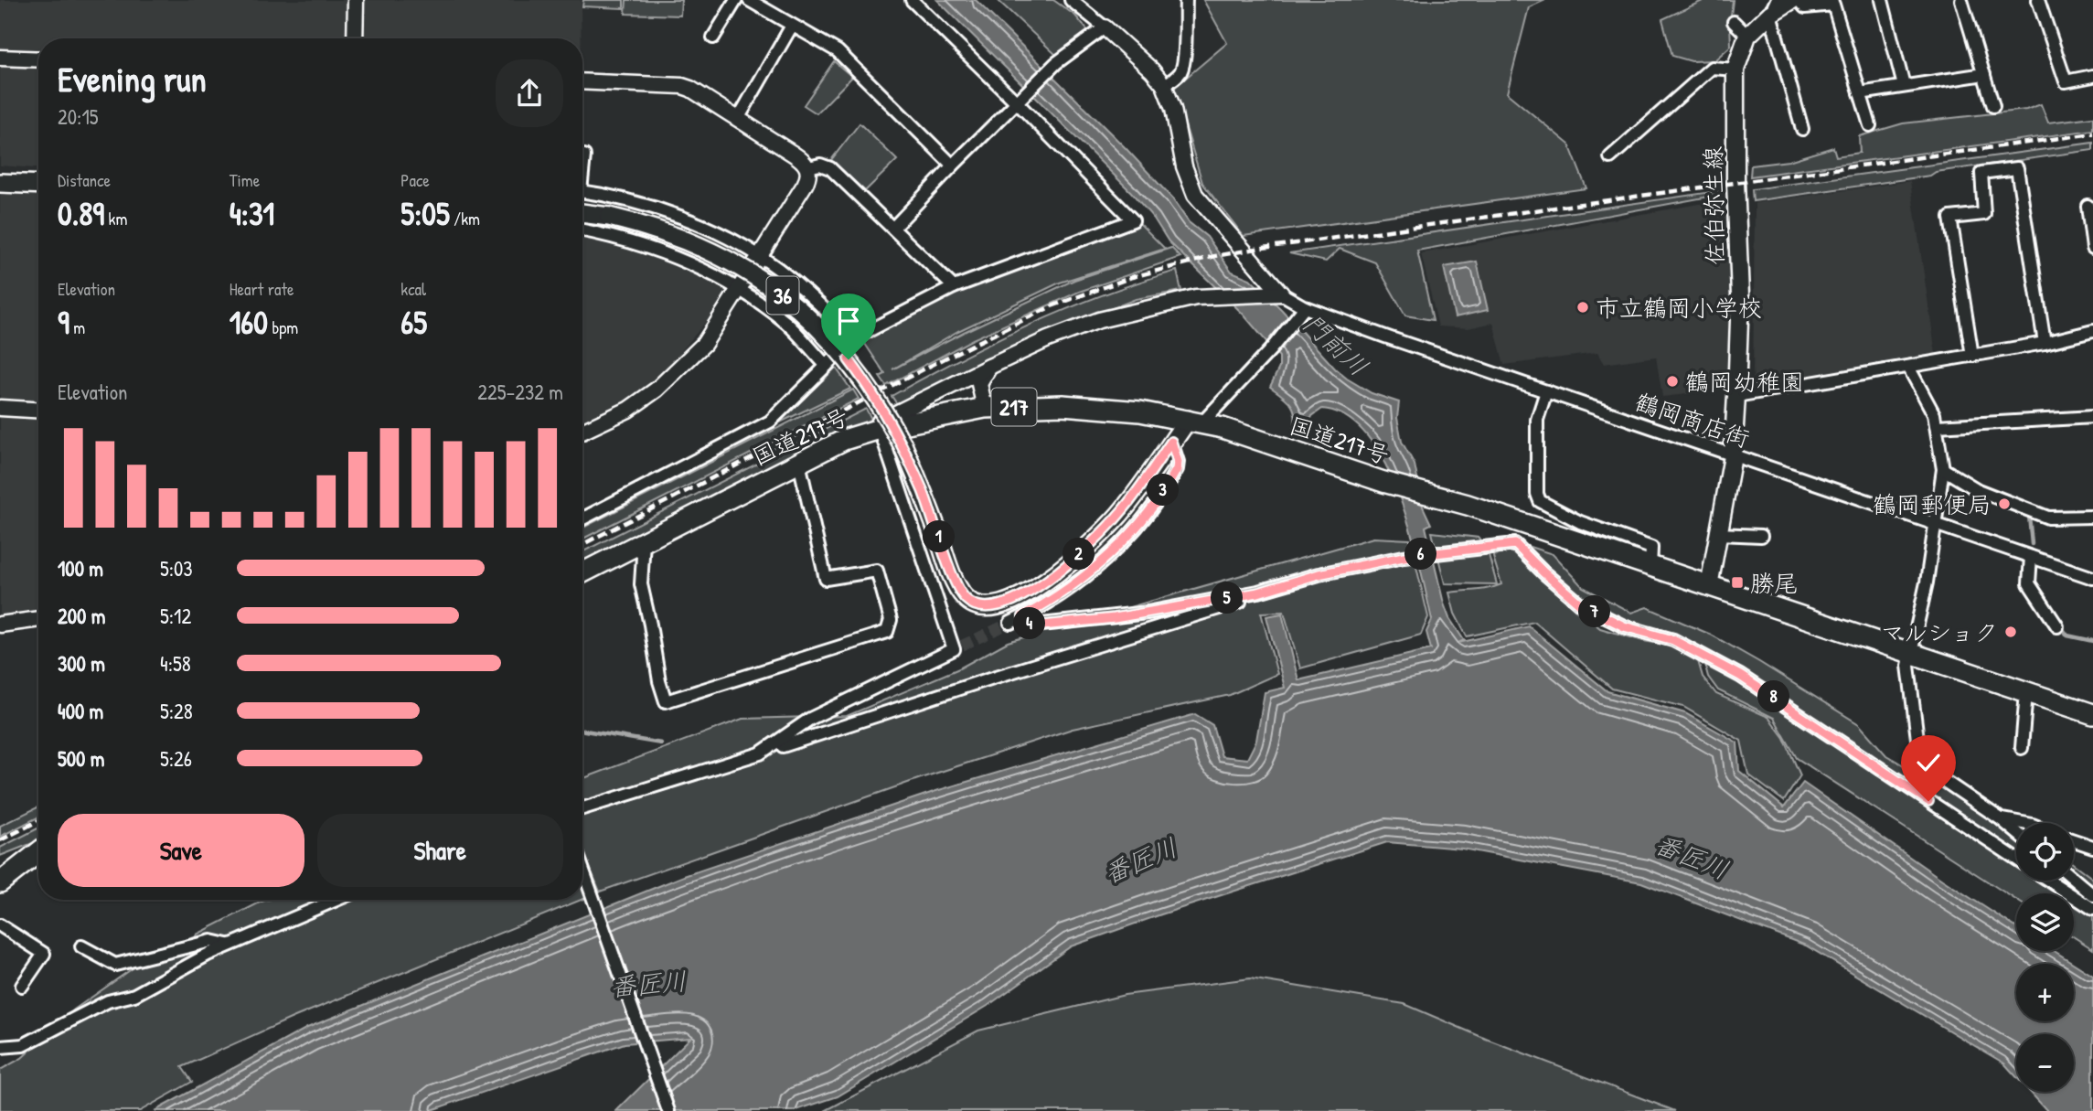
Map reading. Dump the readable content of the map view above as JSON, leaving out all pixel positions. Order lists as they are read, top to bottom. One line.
{"streets":{"highway":["217","国道217号"],"main road":["佐伯弥生線","36"],"street":["鶴岡商店街"]},"crossings":[["佐伯弥生線","鶴岡商店街"],["佐伯弥生線","国道217号"],["36","国道217号"]],"water":["門前川","番匠川"],"places":{"other":["市立鶴岡小学校","鶴岡幼稚園","鶴岡郵便局","マルショク"],"transit":["勝尾"]},"page":{"heading":["Evening run","20:15"],"stats":[["Distance","0.89 km"],["Time","4:31"],["Pace","5:05 /km"],["Elevation","9 m"],["Heart rate","160 bpm"],["kcal","65"]],"chart":["Elevation","225–232 m"],"pins":["3","1","2","6","5","7","4","8"],"list":[{"name":"100 m","note":"5:03"},{"name":"200 m","note":"5:12"},{"name":"300 m","note":"4:58"},{"name":"400 m","note":"5:28"},{"name":"500 m","note":"5:26"}],"buttons":["Save","Share"],"map_buttons":["+","−"]}}
